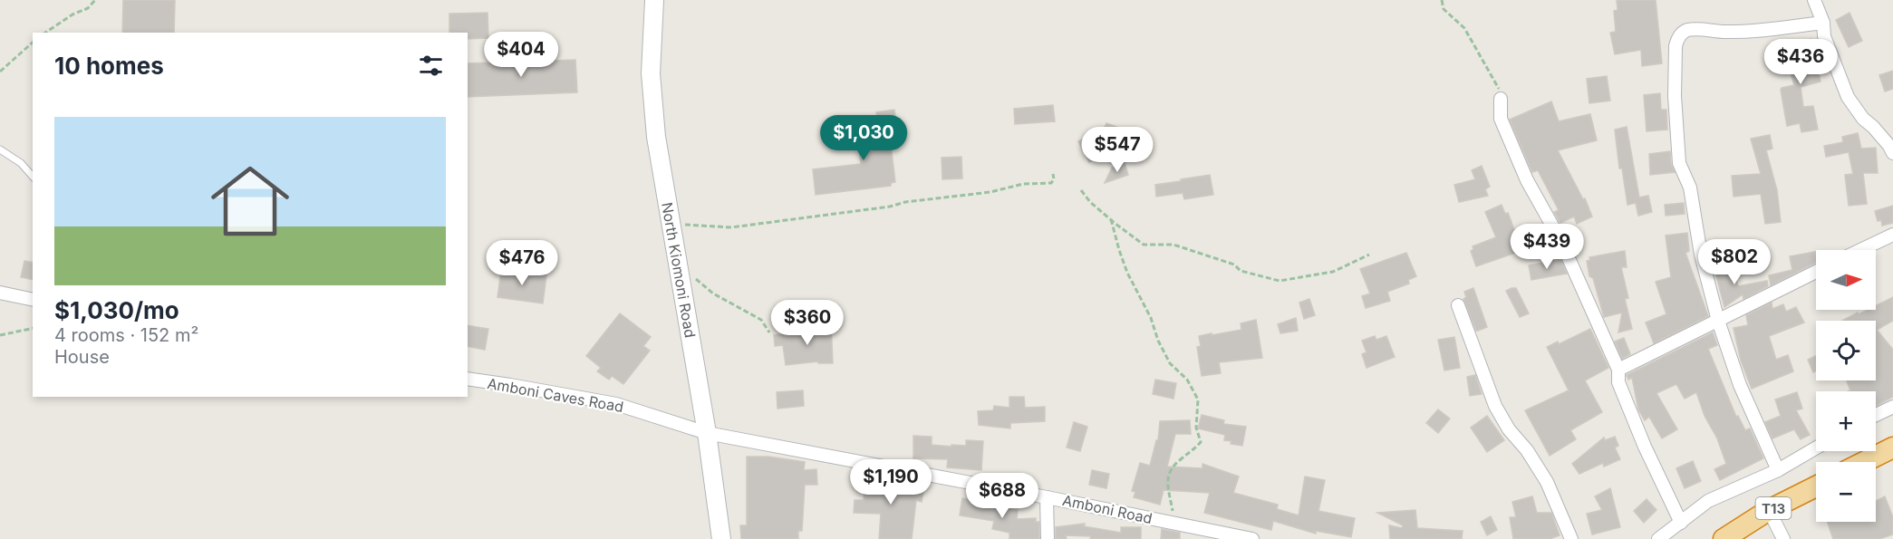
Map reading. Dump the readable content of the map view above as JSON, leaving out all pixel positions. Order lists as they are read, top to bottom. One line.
{"streets":{"highway":["T13"],"main road":["North Kiomoni Road"],"street":["Amboni Caves Road","Amboni Road"]},"crossings":[["North Kiomoni Road","Amboni Caves Road"],["North Kiomoni Road","Amboni Road"],["Amboni Caves Road","Amboni Road"]],"north":"right","page":{"price":["$404","$436","$1,030","$547","$439","$802","$476","$360","$1,190","$688"],"heading":"10 homes","list":[{"name":"$1,030/mo","note":"4 rooms · 152 m² · House"}],"map_buttons":["+","−"]}}
